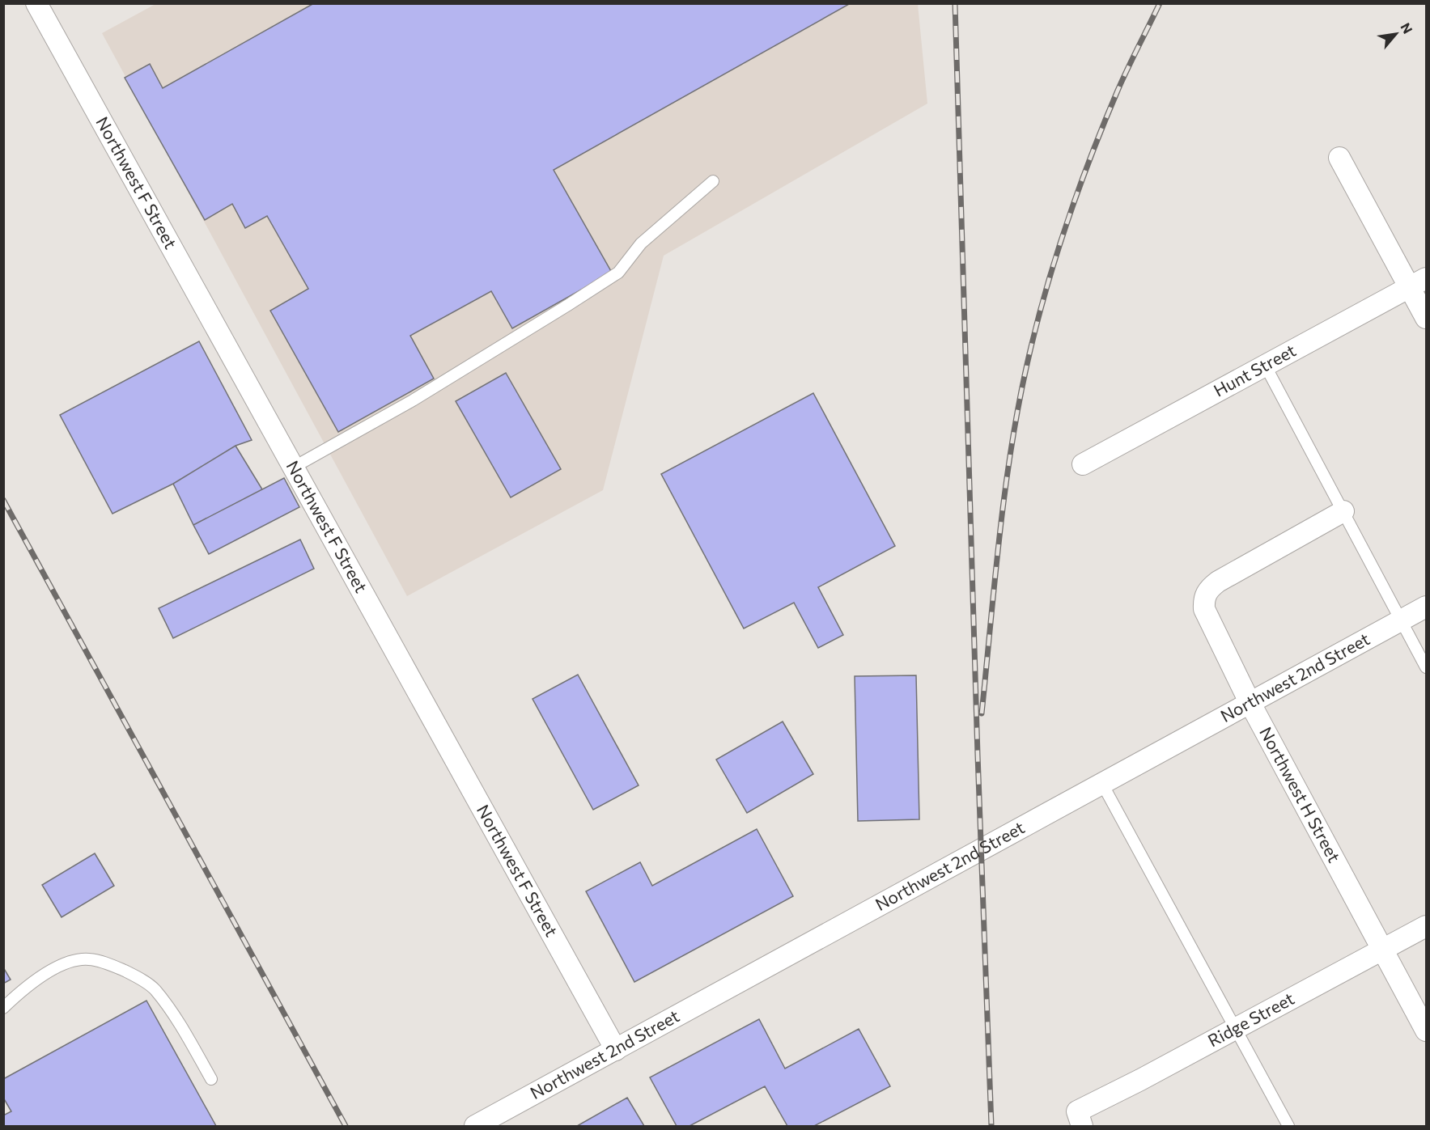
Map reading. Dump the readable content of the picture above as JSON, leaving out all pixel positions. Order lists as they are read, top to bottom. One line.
{"streets":{"street":["Northwest F Street","Hunt Street","Northwest 2nd Street","Northwest H Street","Ridge Street"]},"crossings":[["Northwest F Street","Northwest 2nd Street"],["Northwest 2nd Street","Northwest H Street"],["Northwest H Street","Ridge Street"]],"north":"top right"}
